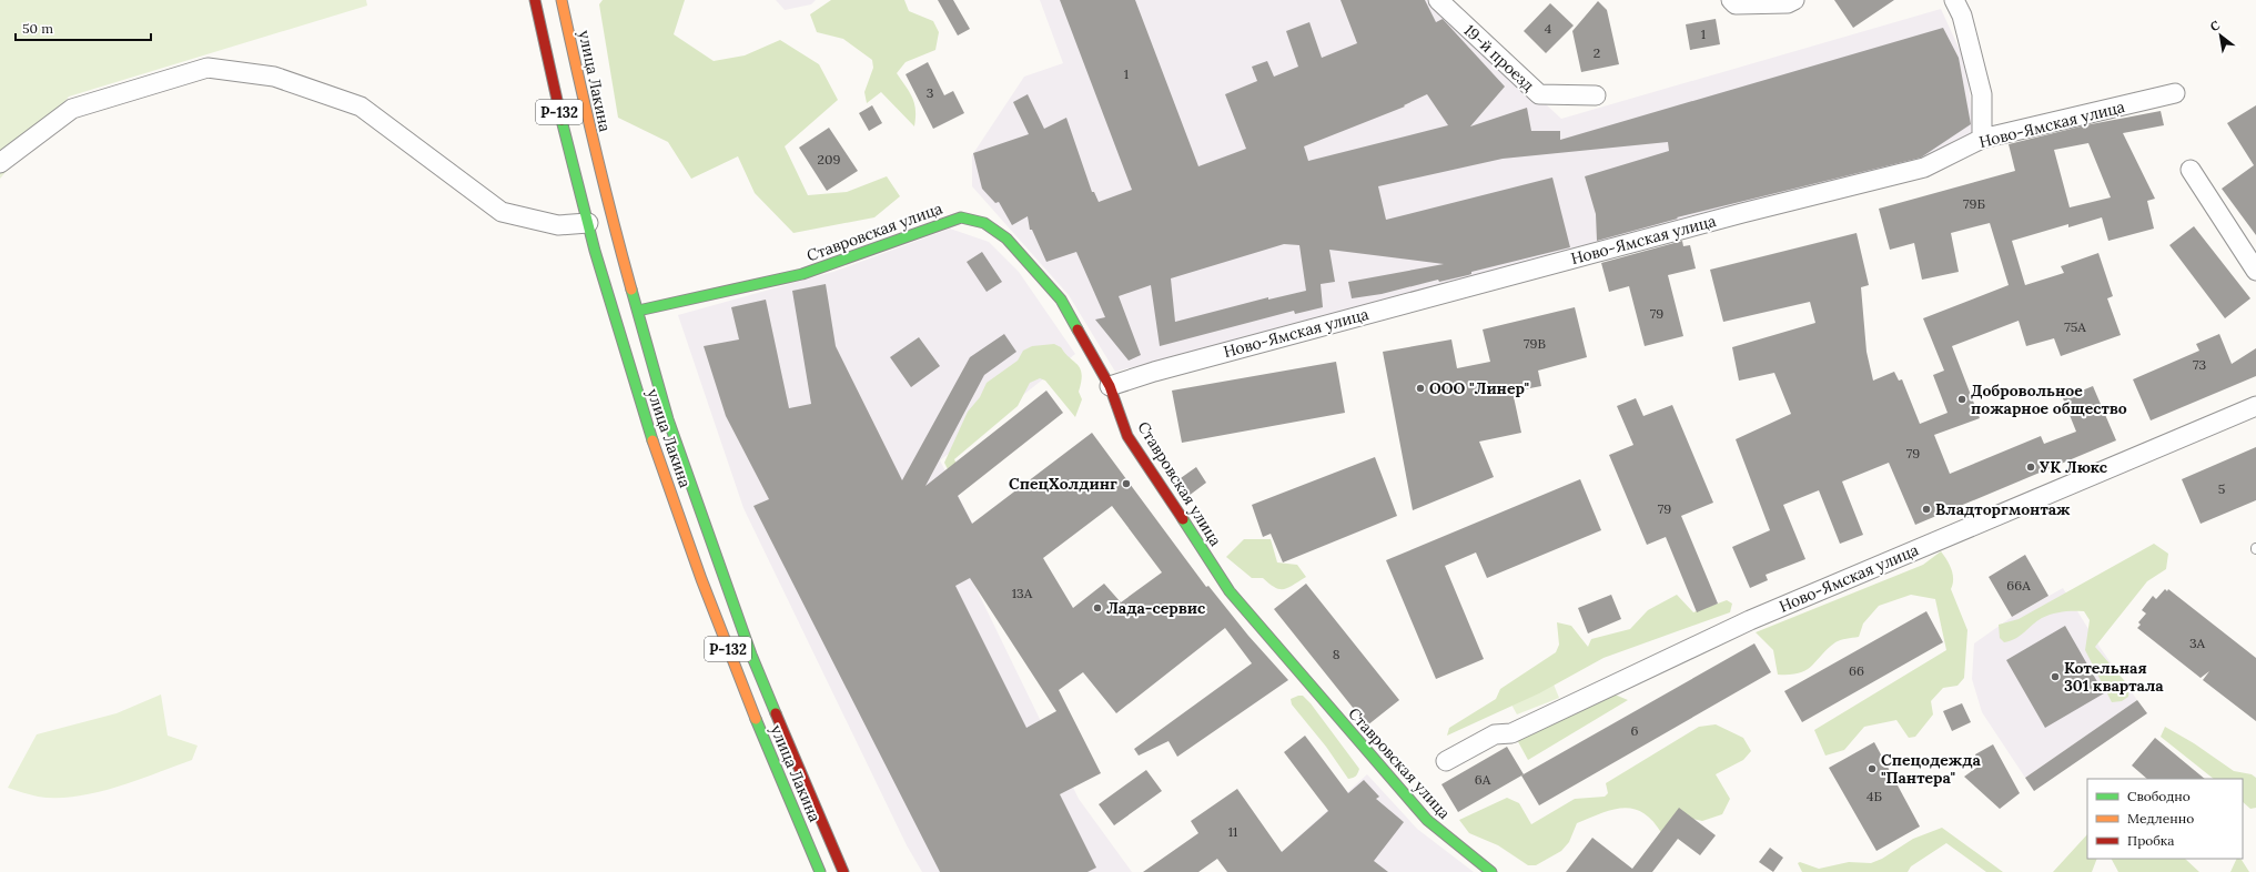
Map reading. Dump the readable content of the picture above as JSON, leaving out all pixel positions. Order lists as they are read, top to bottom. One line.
{"streets":{"main road":["улица Лакина","Р-132","Ставровская улица"],"street":["19-й проезд","Ново-Ямская улица"]},"crossings":[["улица Лакина","Ставровская улица"],["Ново-Ямская улица","Ставровская улица"]],"places":["ООО \"Линер\"","Добровольное пожарное общество","УК Люкс","СпецХолдинг","Владторгмонтаж","Лада-сервис","Котельная 301 квартала","Спецодежда \"Пантера\""],"house_numbers":["4","1","2","1","3","209","79Б","79","75А","79В","73","79","5","79","66А","13А","3А","8","66","6","6А","4Б","11"],"legend":["Свободно","Медленно","Пробка"],"scale_bar":"50 m","north":"top left"}
